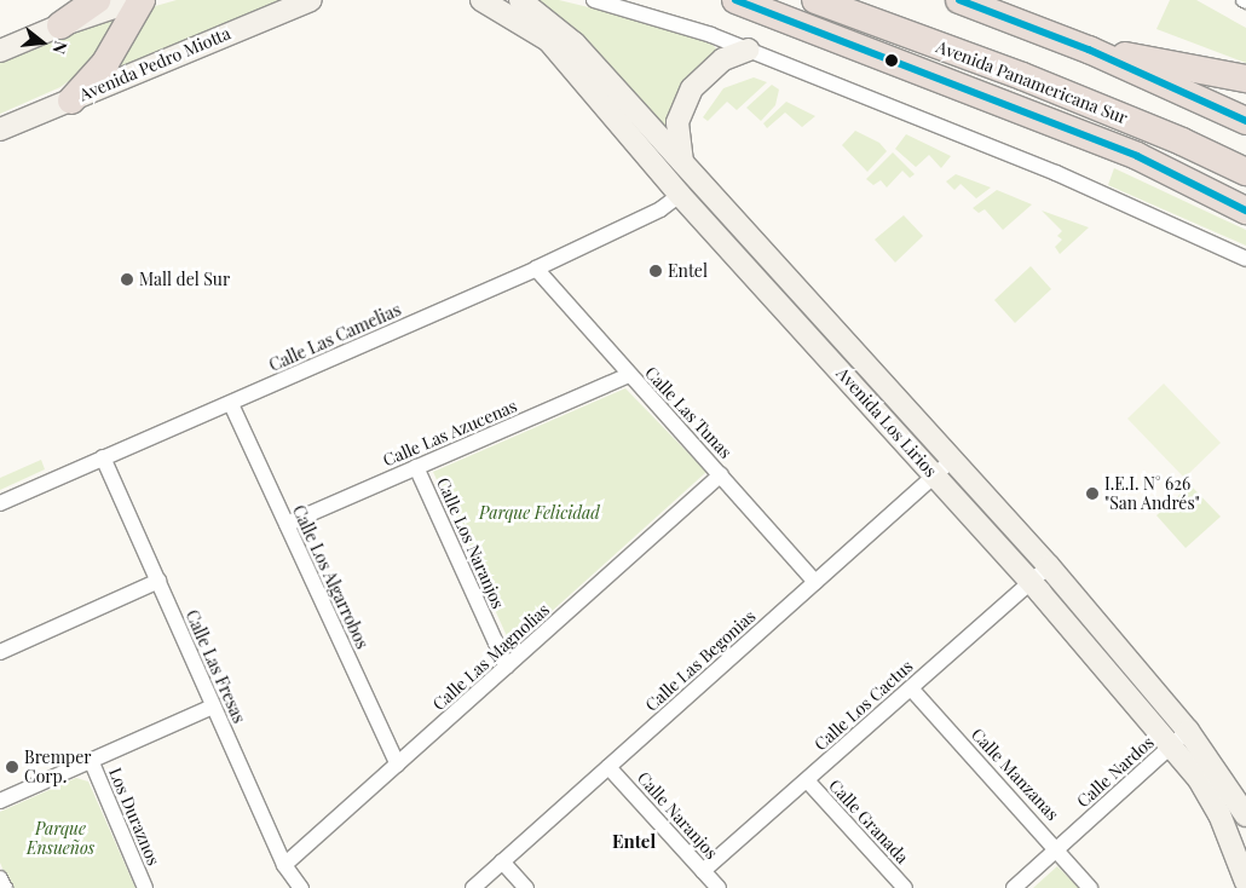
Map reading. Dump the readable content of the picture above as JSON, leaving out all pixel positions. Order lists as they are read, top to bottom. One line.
{"streets":{"highway":["Avenida Panamericana Sur"],"main road":["Avenida Pedro Miotta","Avenida Los Lirios"],"street":["Calle Las Camelias","Calle Las Tunas","Calle Las Azucenas","Calle Los Naranjos","Calle Los Algarrobos","Calle Las Magnolias","Calle Las Begonias","Calle Las Fresas","Calle Los Cactus","Calle Nardos","Calle Manzanas","Calle Naranjos","Los Duraznos","Calle Granada"]},"crossings":[["Calle Las Camelias","Calle Las Tunas"],["Calle Las Camelias","Avenida Los Lirios"],["Calle Las Camelias","Calle Los Algarrobos"],["Calle Las Camelias","Calle Las Fresas"],["Calle Las Tunas","Calle Las Azucenas"],["Calle Las Tunas","Calle Las Magnolias"],["Calle Las Tunas","Calle Las Begonias"],["Avenida Los Lirios","Calle Las Begonias"],["Avenida Los Lirios","Calle Los Cactus"],["Avenida Los Lirios","Calle Nardos"],["Calle Las Azucenas","Calle Los Naranjos"],["Calle Las Azucenas","Calle Los Algarrobos"],["Calle Los Naranjos","Calle Las Magnolias"],["Calle Los Algarrobos","Calle Las Magnolias"],["Calle Las Magnolias","Calle Las Fresas"],["Calle Las Begonias","Calle Naranjos"],["Calle Los Cactus","Calle Manzanas"],["Calle Los Cactus","Calle Naranjos"],["Calle Los Cactus","Calle Granada"],["Calle Nardos","Calle Manzanas"]],"districts":["Entel"],"parks":["Parque Felicidad","Parque Ensueños"],"places":["Entel","Mall del Sur","I.E.I. N° 626 \"San Andrés\"","Bremper Corp."],"north":"right"}
